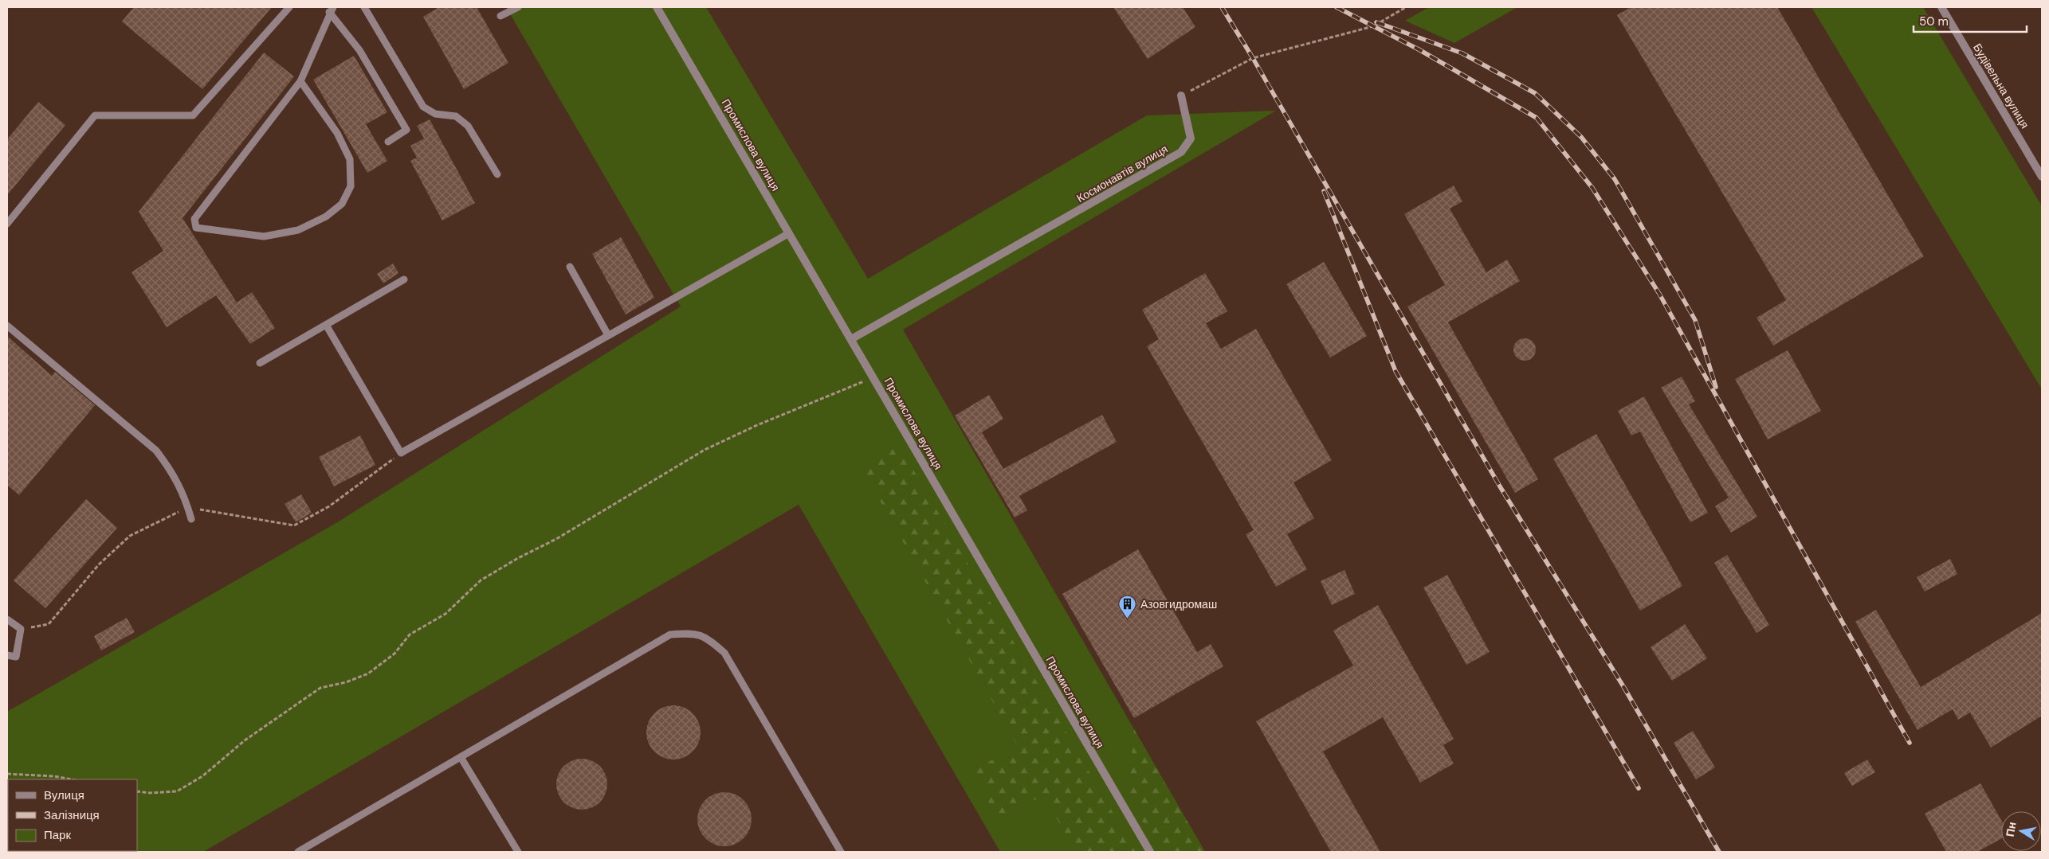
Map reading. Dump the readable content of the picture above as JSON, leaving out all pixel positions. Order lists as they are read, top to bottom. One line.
{"streets":{"street":["Будівельна вулиця","Промислова вулиця","Космонавтів вулиця"]},"crossings":[["Промислова вулиця","Космонавтів вулиця"]],"places":{"building":["Азовгидромаш"]},"legend":["Вулиця","Залізниця","Парк"],"scale_bar":"50 m","north":"left"}
